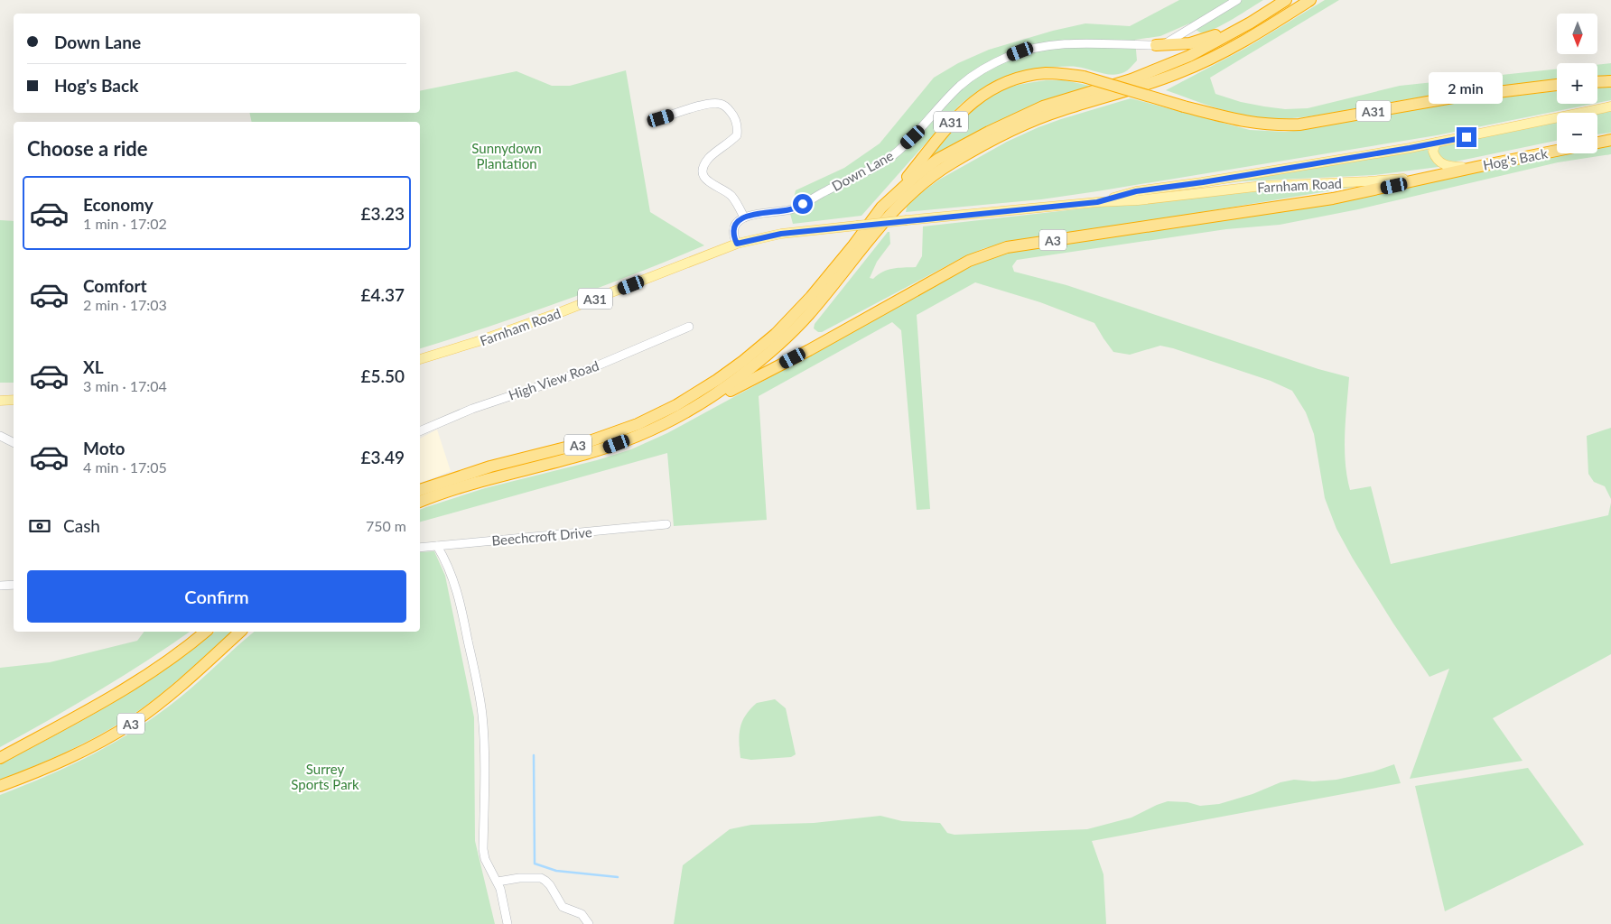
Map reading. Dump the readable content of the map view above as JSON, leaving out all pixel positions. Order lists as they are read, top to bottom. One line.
{"streets":{"highway":["A31","Hog's Back","A3"],"main road":["Farnham Road"],"street":["Down Lane","High View Road","Beechcroft Drive"]},"crossings":[["A31","Hog's Back"],["A31","Farnham Road"],["A31","A3"],["Hog's Back","Farnham Road"],["Hog's Back","A3"],["Farnham Road","A3"]],"parks":["Sunnydown Plantation","Surrey Sports Park"],"north":"bottom","page":{"map_buttons":["+","−"],"banner":["Down Lane","Hog's Back"],"bubble":"2 min","heading":"Choose a ride","list":[{"name":"Economy","note":"1 min · 17:02","value":"£3.23"},{"name":"Comfort","note":"2 min · 17:03","value":"£4.37"},{"name":"XL","note":"3 min · 17:04","value":"£5.50"},{"name":"Moto","note":"4 min · 17:05","value":"£3.49"}],"pay":["Cash","750 m"],"buttons":"Confirm"}}
